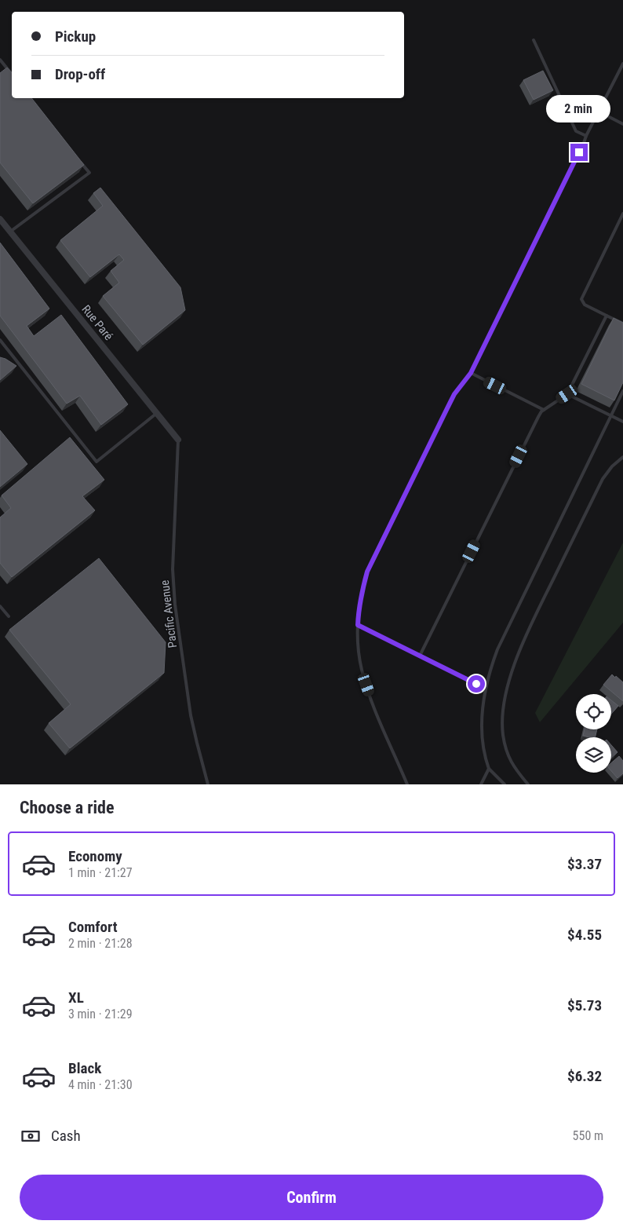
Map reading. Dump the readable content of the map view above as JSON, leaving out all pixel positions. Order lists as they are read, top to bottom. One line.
{"streets":{"street":["Rue Paré"],"lane":["Pacific Avenue"]},"crossings":[["Rue Paré","Pacific Avenue"]],"page":{"banner":["Pickup","Drop-off"],"bubble":"2 min","heading":"Choose a ride","list":[{"name":"Economy","note":"1 min · 21:27","value":"$3.37"},{"name":"Comfort","note":"2 min · 21:28","value":"$4.55"},{"name":"XL","note":"3 min · 21:29","value":"$5.73"},{"name":"Black","note":"4 min · 21:30","value":"$6.32"}],"pay":["Cash","550 m"],"buttons":"Confirm"}}
